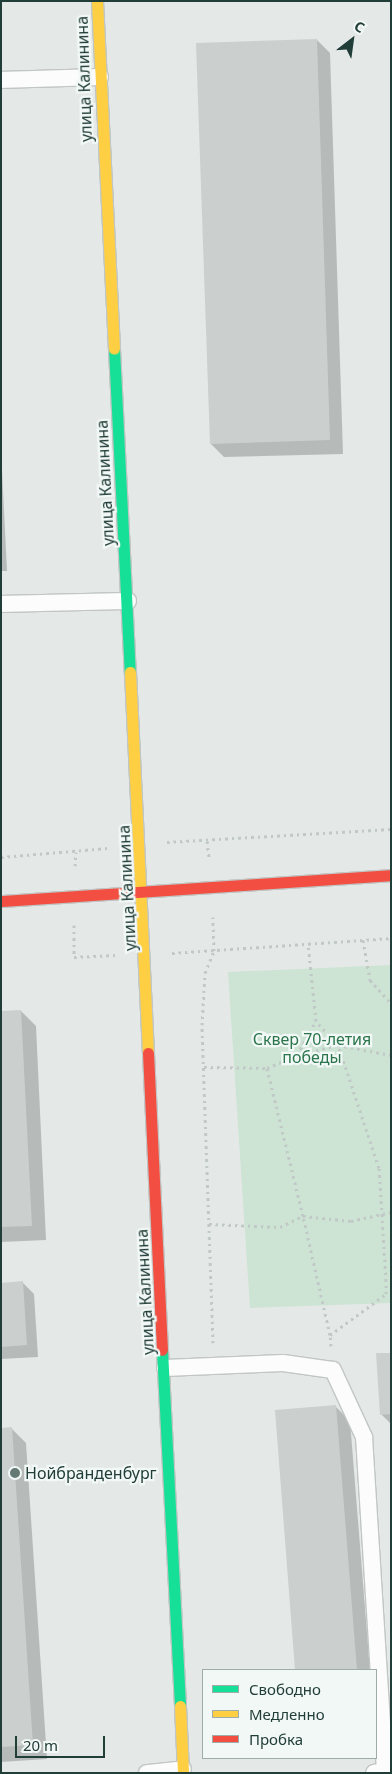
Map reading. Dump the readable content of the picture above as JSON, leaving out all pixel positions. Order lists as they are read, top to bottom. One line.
{"streets":{"main road":["улица Калинина"]},"parks":["Сквер 70-летия победы"],"places":["Нойбранденбург"],"legend":["Свободно","Медленно","Пробка"],"scale_bar":"20 m","north":"top right"}
